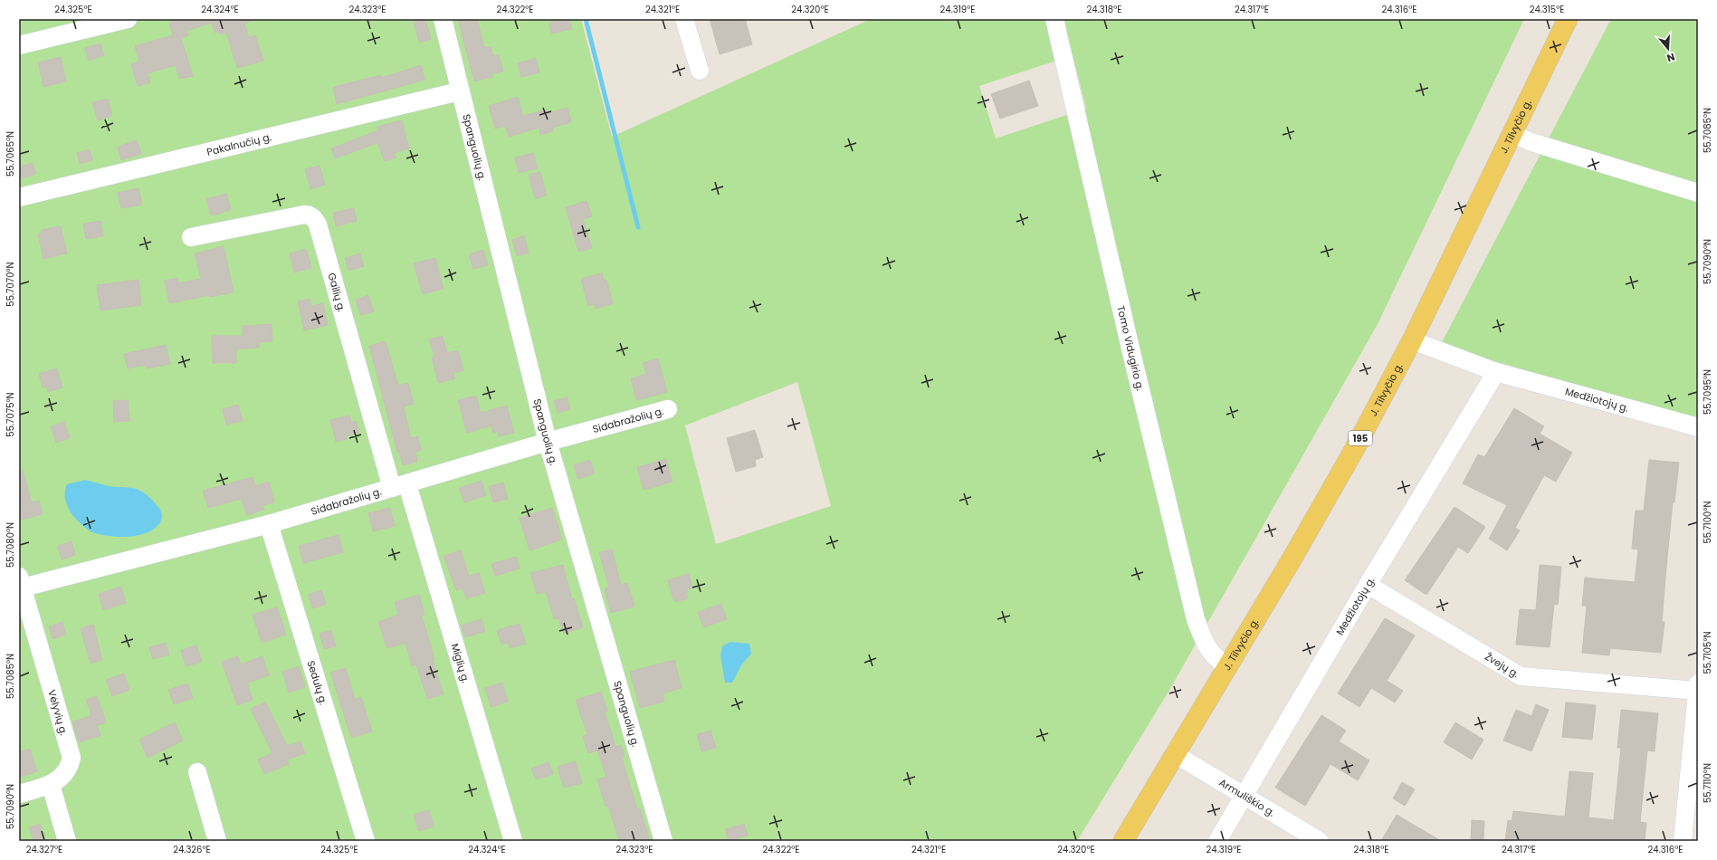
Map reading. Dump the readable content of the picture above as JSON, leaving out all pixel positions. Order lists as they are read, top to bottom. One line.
{"streets":{"main road":["J. Tilvyčio g.","195"],"street":["Pakalnučių g.","Spanguolių g.","Gailių g.","Tomo Vidugirio g.","Medžiotojų g.","Sidabražolių g.","Miglių g.","Žvejų g.","Sedulų g.","Vėlyvių g.","Armuliškio g."]},"crossings":[["J. Tilvyčio g.","Tomo Vidugirio g."],["J. Tilvyčio g.","Medžiotojų g."],["J. Tilvyčio g.","Armuliškio g."],["Pakalnučių g.","Spanguolių g."],["Spanguolių g.","Sidabražolių g."],["Gailių g.","Sidabražolių g."],["Gailių g.","Miglių g."],["Medžiotojų g.","Žvejų g."],["Medžiotojų g.","Armuliškio g."],["Sidabražolių g.","Miglių g."],["Sidabražolių g.","Sedulų g."],["Sidabražolių g.","Vėlyvių g."]],"north":"bottom","coordinates":["24.325°E","24.324°E","24.323°E","24.322°E","24.321°E","24.320°E","24.319°E","24.318°E","24.317°E","24.316°E","24.315°E","55.7085°N","55.7065°N","55.7090°N","55.7070°N","55.7095°N","55.7075°N","55.7100°N","55.7080°N","55.7105°N","55.7110°N","24.327°E","24.326°E"]}
